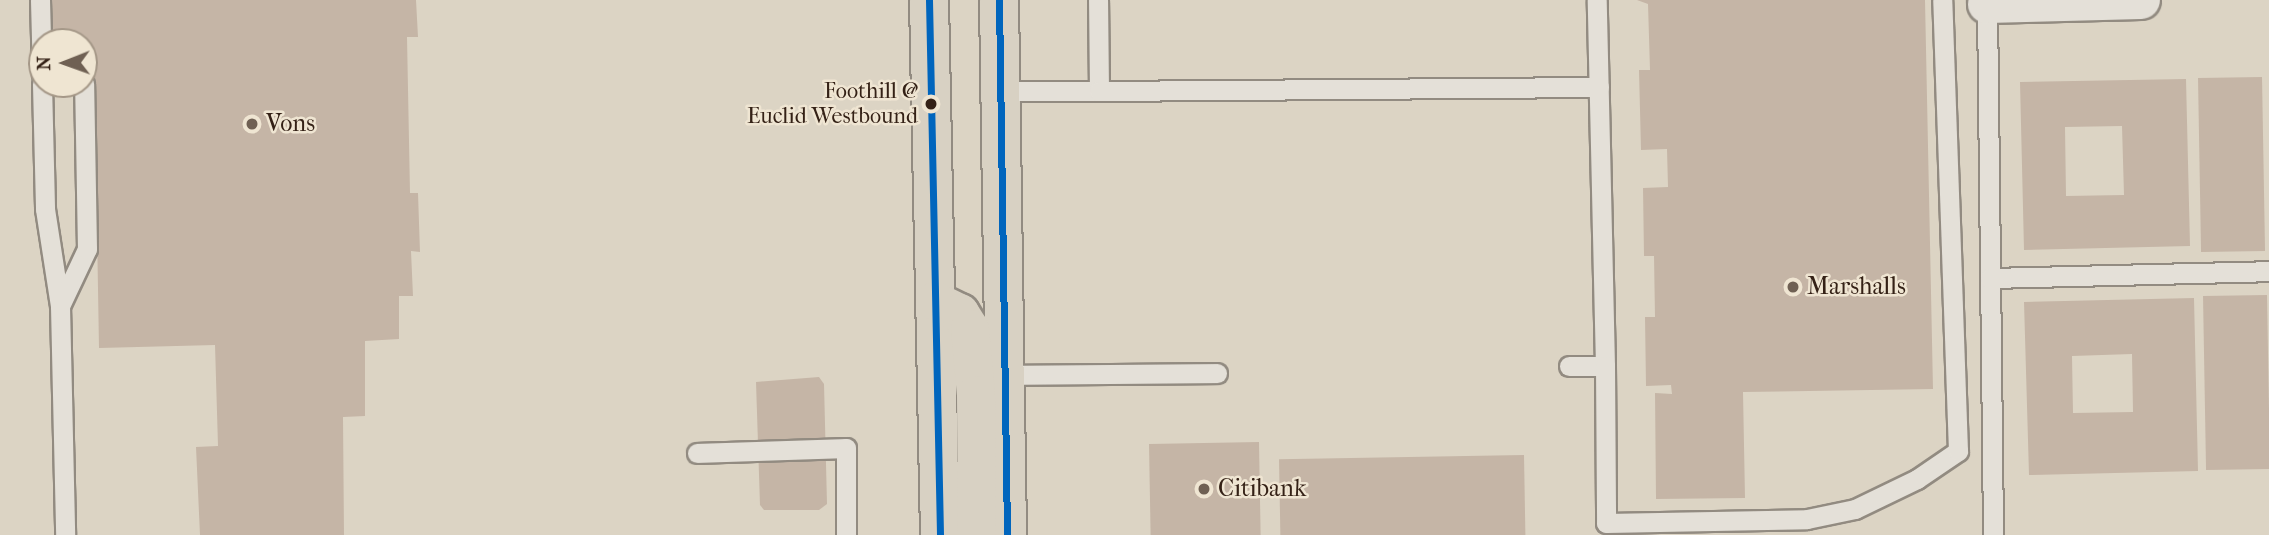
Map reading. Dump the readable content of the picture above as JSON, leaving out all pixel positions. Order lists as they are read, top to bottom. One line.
{"places":["Foothill @ Euclid Westbound","Vons","Marshalls","Citibank"],"north":"left"}
